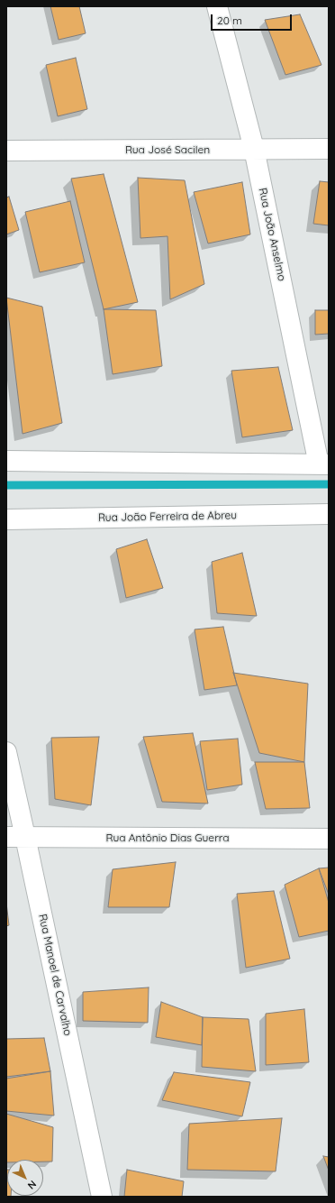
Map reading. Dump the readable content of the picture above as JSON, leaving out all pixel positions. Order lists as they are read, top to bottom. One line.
{"streets":{"street":["Rua José Sacilen","Rua João Anselmo","Rua João Ferreira de Abreu","Rua Antônio Dias Guerra","Rua Manoel de Carvalho"]},"crossings":[["Rua José Sacilen","Rua João Anselmo"],["Rua Antônio Dias Guerra","Rua Manoel de Carvalho"]],"scale_bar":"20 m","north":"bottom right"}
